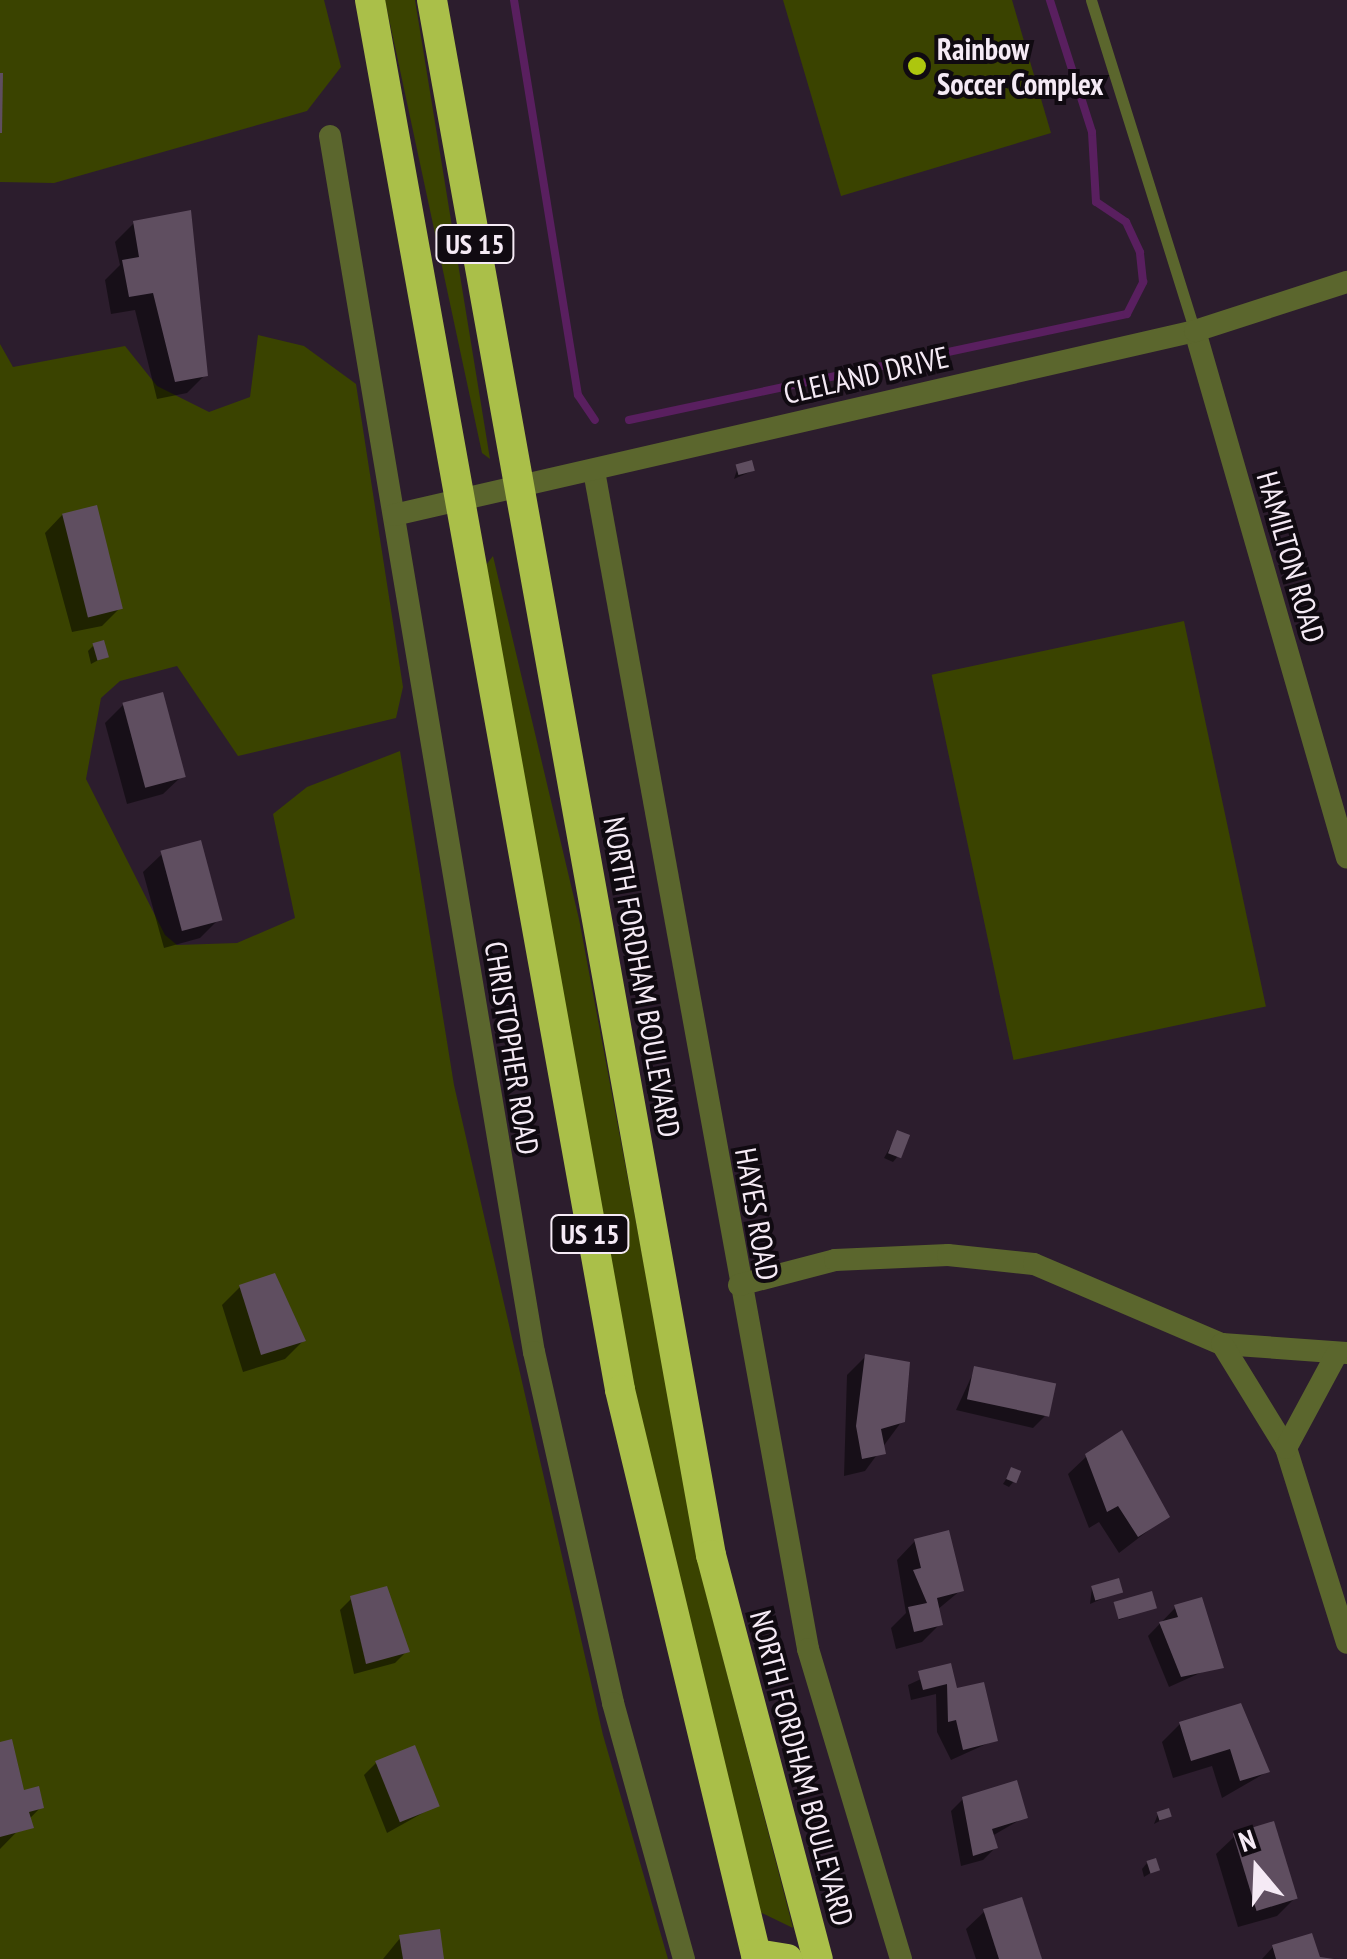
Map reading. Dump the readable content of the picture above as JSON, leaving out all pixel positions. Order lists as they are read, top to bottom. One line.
{"streets":{"highway":["US 15","NORTH FORDHAM BOULEVARD"],"street":["CLELAND DRIVE","HAMILTON ROAD","CHRISTOPHER ROAD","HAYES ROAD"]},"crossings":[["US 15","CLELAND DRIVE"],["CLELAND DRIVE","HAMILTON ROAD"],["CLELAND DRIVE","NORTH FORDHAM BOULEVARD"],["CLELAND DRIVE","CHRISTOPHER ROAD"],["CLELAND DRIVE","HAYES ROAD"]],"places":["Rainbow Soccer Complex"],"north":"top"}
